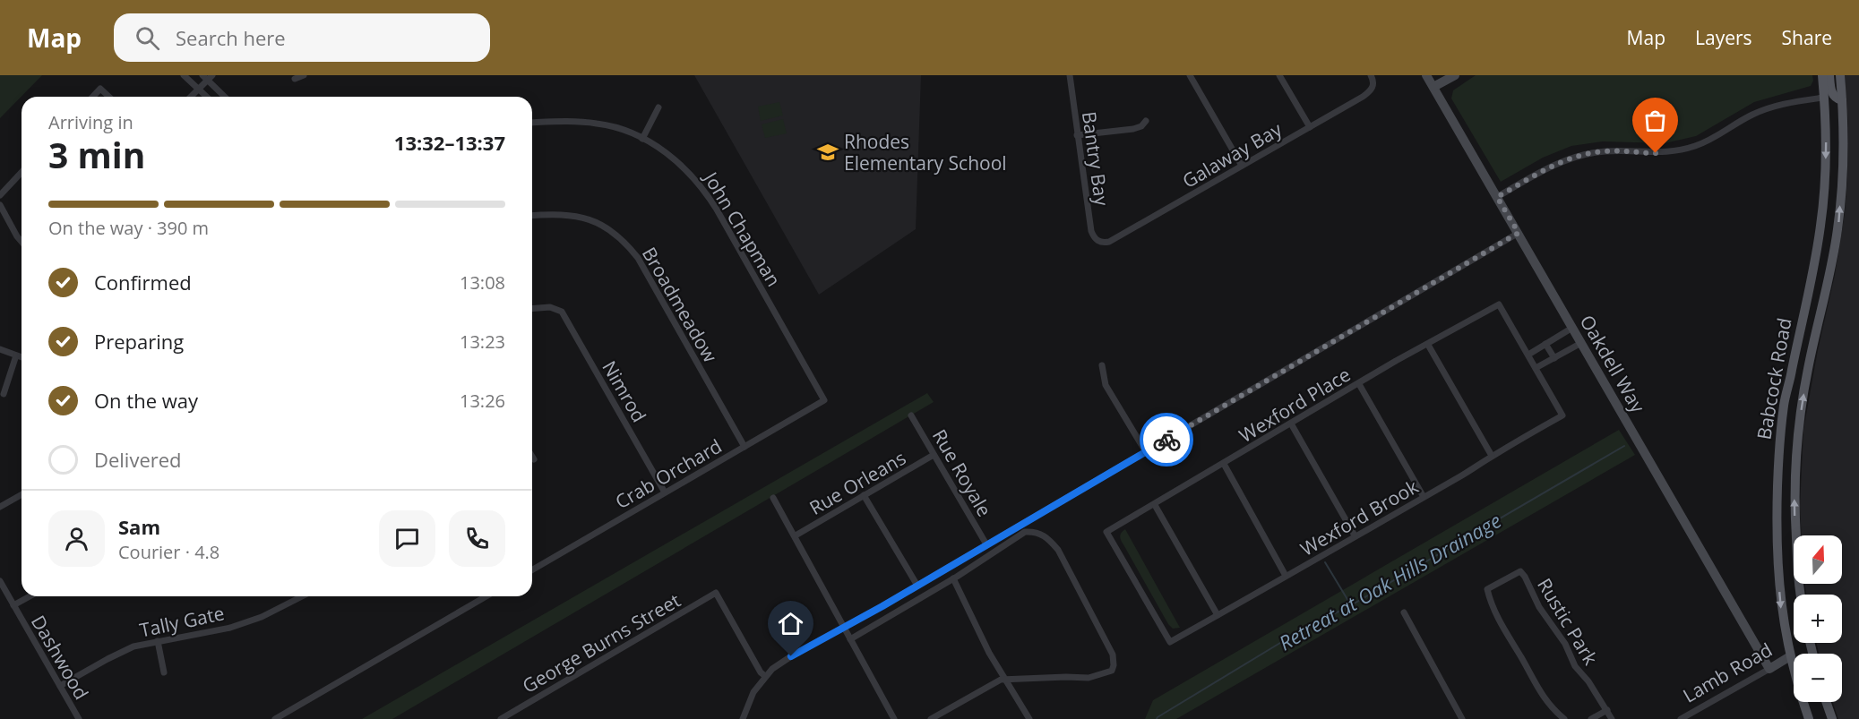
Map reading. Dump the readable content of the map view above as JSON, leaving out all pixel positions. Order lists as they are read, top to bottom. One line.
{"streets":{"main road":["Babcock Road"],"street":["Galaway Bay","Bantry Bay","John Chapman","Broadmeadow","Oakdell Way","Nimrod","Wexford Place","Rue Royale","Crab Orchard","Rue Orleans","Wexford Brook","Tally Gate","Rustic Park","George Burns Street","Dashwood","Lamb Road"]},"crossings":[["Galaway Bay","Bantry Bay"],["John Chapman","Crab Orchard"],["Broadmeadow","Crab Orchard"],["Oakdell Way","Lamb Road"],["Babcock Road","Lamb Road"],["Nimrod","Crab Orchard"],["Wexford Place","Wexford Brook"],["Rue Royale","Rue Orleans"],["Tally Gate","Dashwood"]],"water":["Retreat at Oak Hills Drainage"],"places":{"school or university":["Rhodes Elementary School"]},"north":"top","page":{"header":"Map","search":"Search here","nav":["Map","Layers","Share"],"heading":["3 min","Arriving in","13:32–13:37"],"panel":["Sam","Courier · 4.8"],"bar":"On the way · 390 m","list":[["Confirmed","13:08"],["Preparing","13:23"],["On the way","13:26"],"Delivered"],"map_buttons":["+","−"]}}
